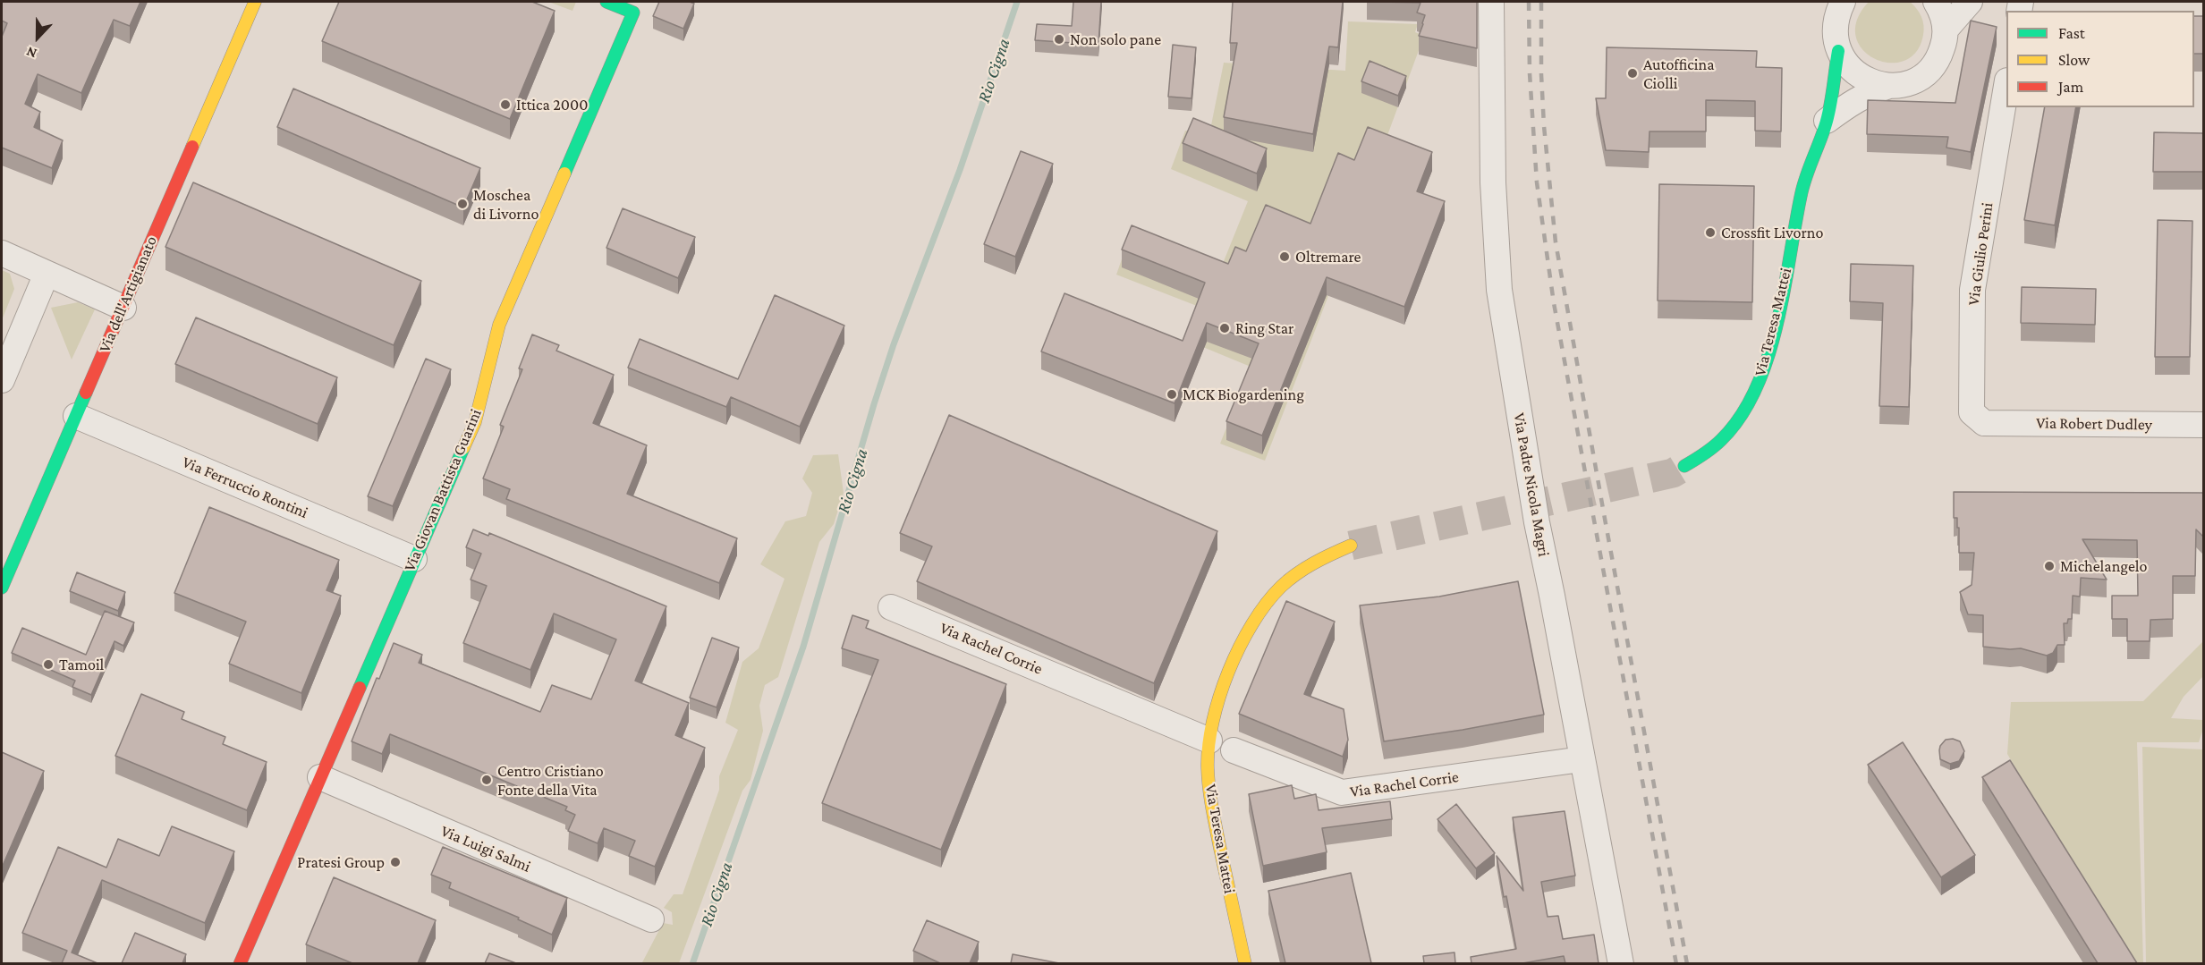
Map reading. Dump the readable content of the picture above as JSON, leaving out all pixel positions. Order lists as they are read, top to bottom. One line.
{"streets":{"street":["Via Giulio Perini","Via dell'Artigianato","Via Teresa Mattei","Via Robert Dudley","Via Padre Nicola Magri","Via Ferruccio Rontini","Via Giovan Battista Guarini","Via Rachel Corrie","Via Luigi Salmi"]},"crossings":[["Via Giulio Perini","Via Robert Dudley"],["Via dell'Artigianato","Via Ferruccio Rontini"],["Via Teresa Mattei","Via Rachel Corrie"],["Via Padre Nicola Magri","Via Rachel Corrie"],["Via Ferruccio Rontini","Via Giovan Battista Guarini"],["Via Giovan Battista Guarini","Via Luigi Salmi"]],"water":["Rio Cigna"],"places":["Non solo pane","Autofficina Ciolli","Ittica 2000","Moschea di Livorno","Crossfit Livorno","Oltremare","Ring Star","MCK Biogardening","Michelangelo","Tamoil","Centro Cristiano Fonte della Vita","Pratesi Group"],"legend":["Fast","Slow","Jam"],"north":"bottom"}
